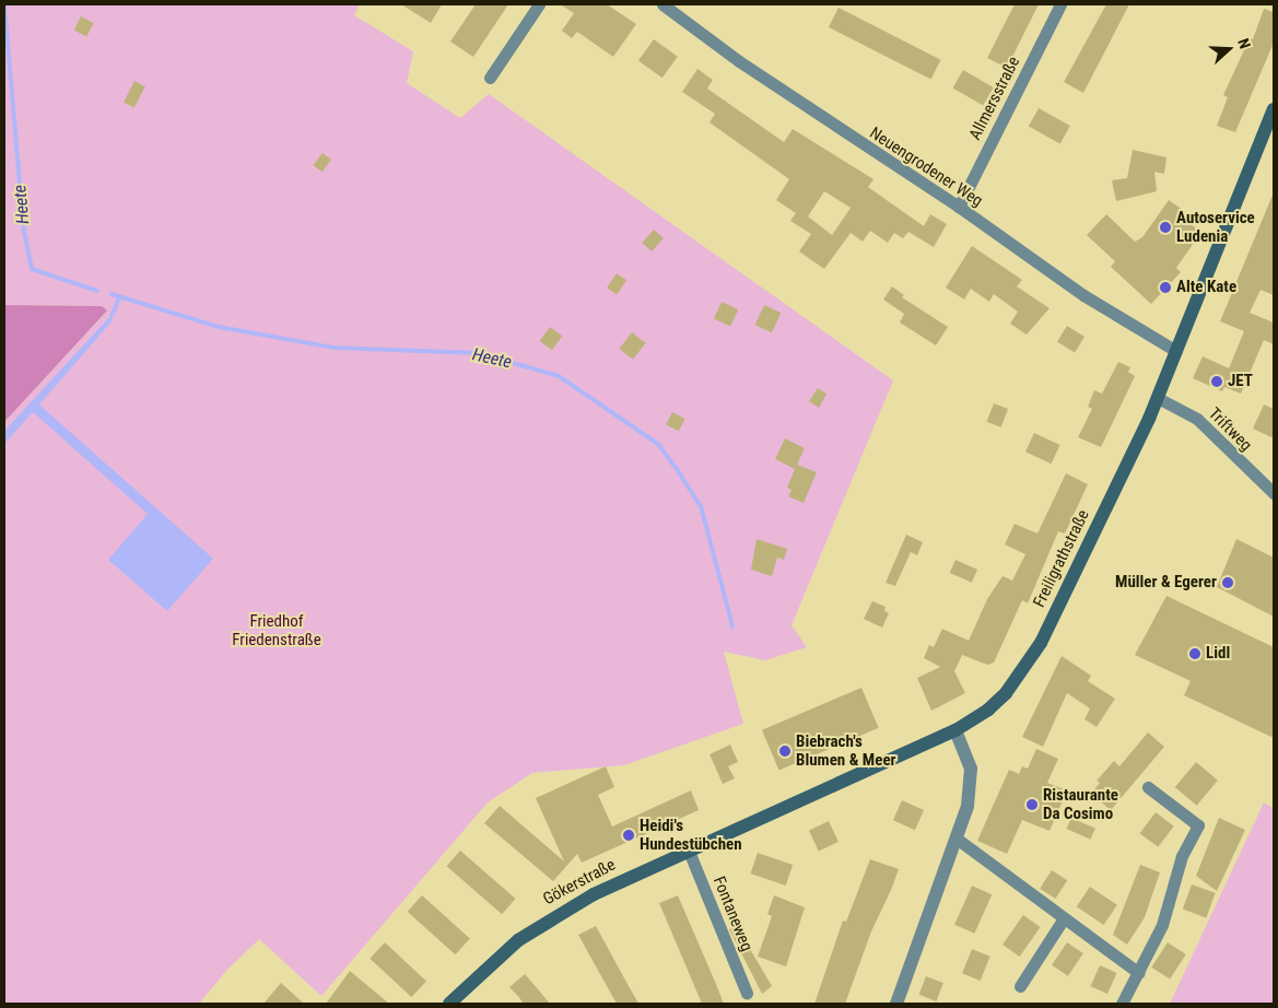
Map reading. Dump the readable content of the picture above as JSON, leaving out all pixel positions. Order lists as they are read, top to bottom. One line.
{"streets":{"main road":["Freiligrathstraße","Gökerstraße"],"street":["Allmersstraße","Neuengrodener Weg","Triftweg","Fontaneweg"]},"crossings":[["Allmersstraße","Neuengrodener Weg"],["Neuengrodener Weg","Freiligrathstraße"],["Triftweg","Freiligrathstraße"],["Freiligrathstraße","Gökerstraße"],["Gökerstraße","Fontaneweg"]],"water":["Heete"],"parks":["Friedhof Friedenstraße"],"places":["Autoservice Ludenia","Alte Kate","JET","Müller & Egerer","Lidl","Biebrach's Blumen & Meer","Ristaurante Da Cosimo","Heidi's Hundestübchen"],"north":"right"}
